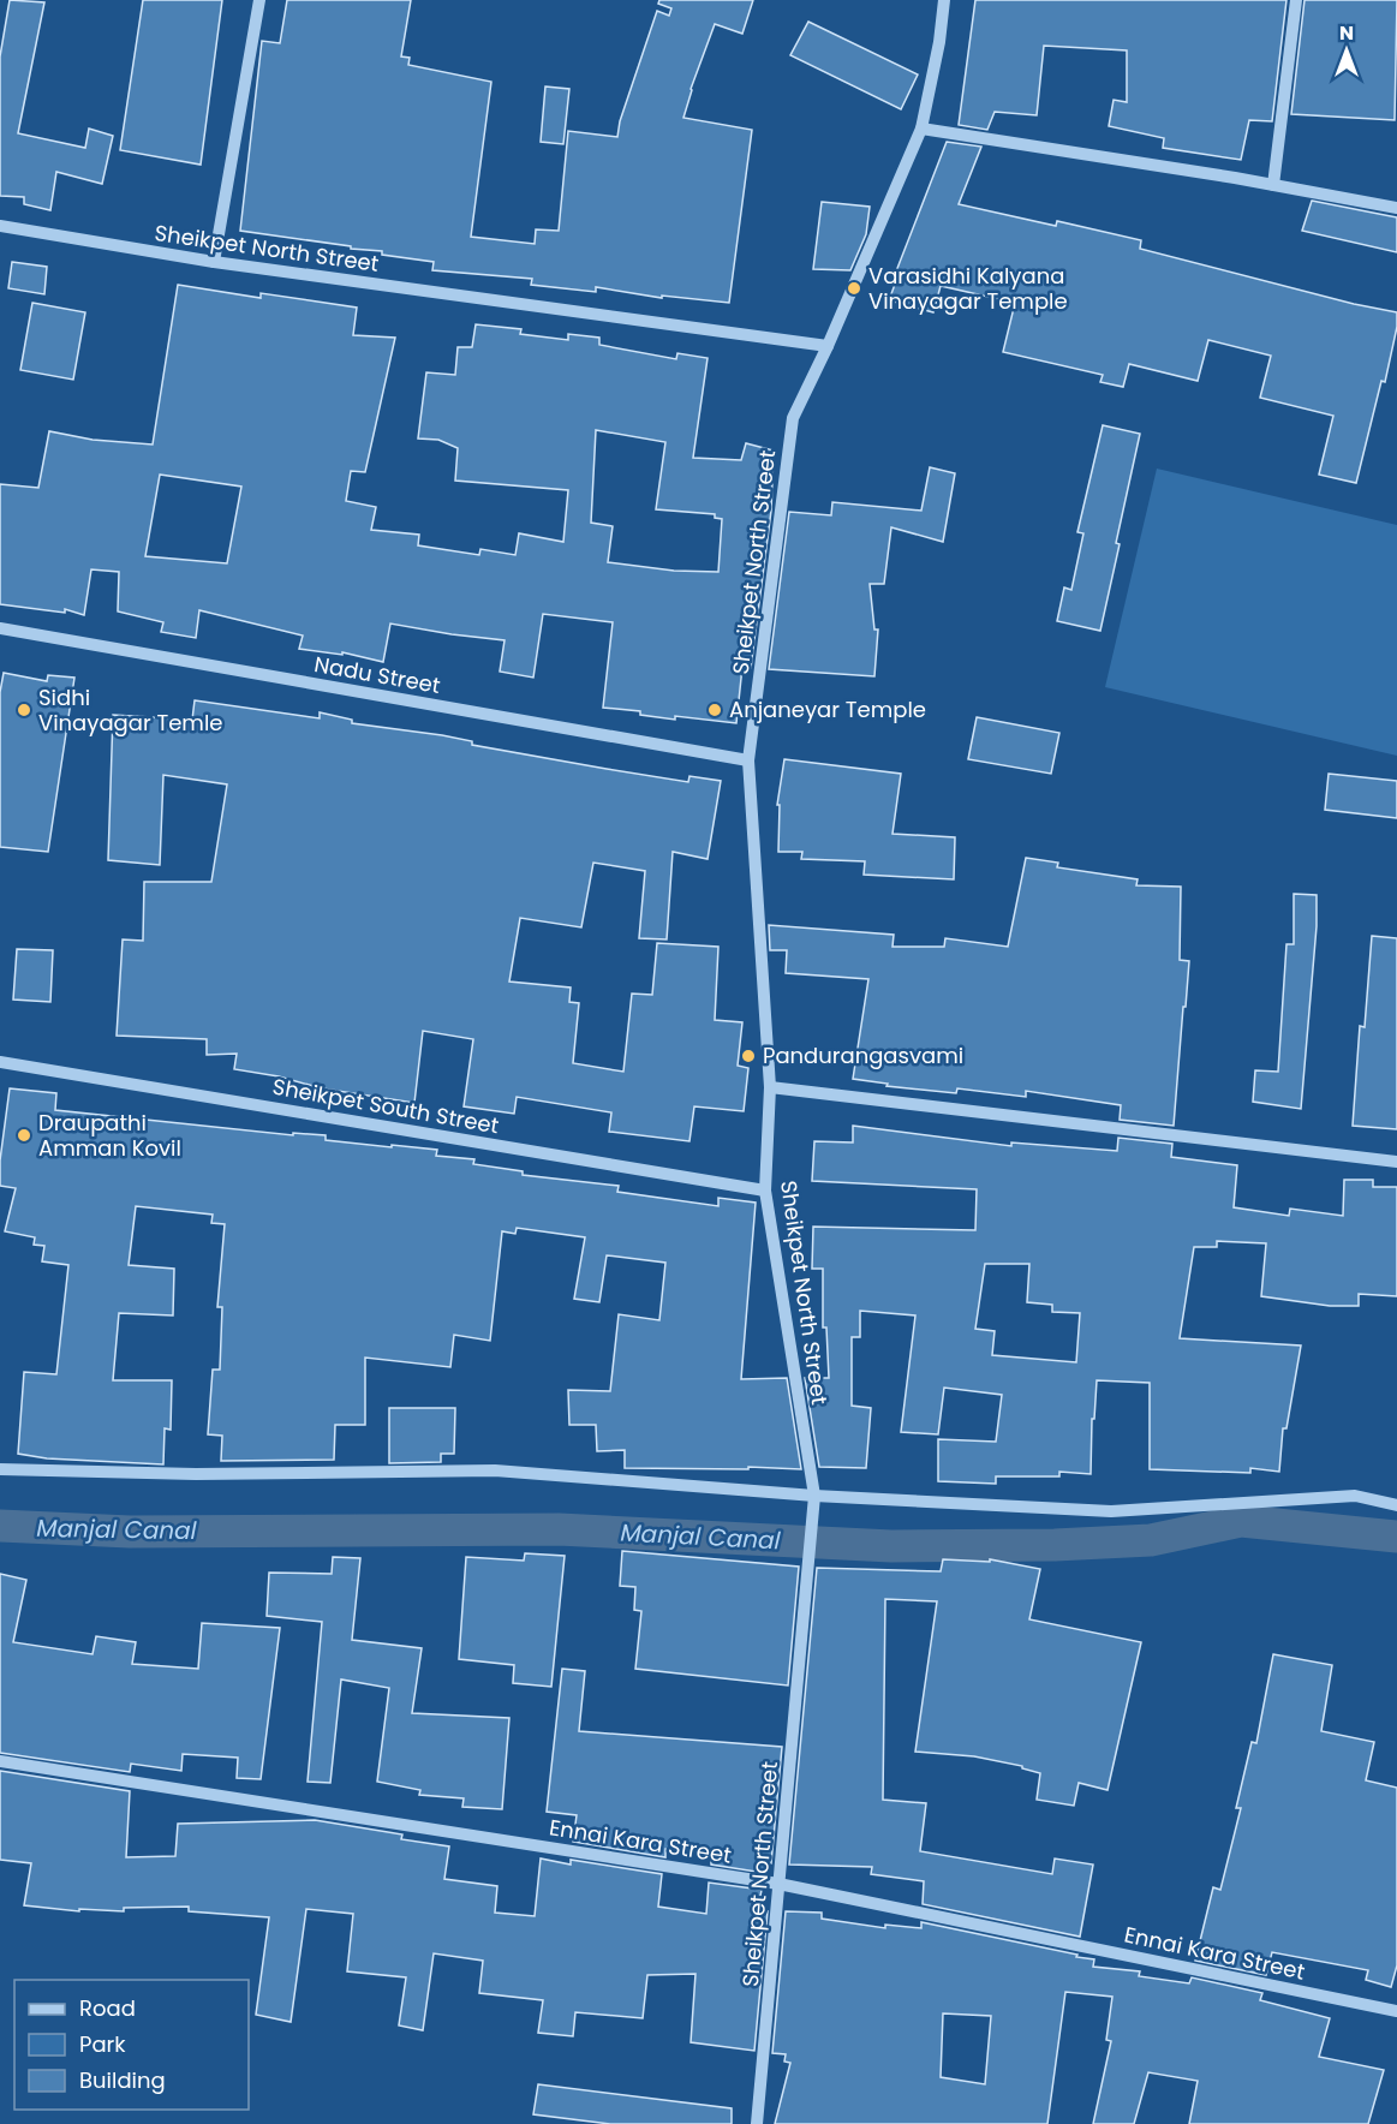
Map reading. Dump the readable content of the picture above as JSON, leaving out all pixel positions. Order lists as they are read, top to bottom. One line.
{"streets":{"street":["Sheikpet North Street","Nadu Street","Sheikpet South Street","Ennai Kara Street"]},"crossings":[["Sheikpet North Street","Nadu Street"],["Sheikpet North Street","Sheikpet South Street"],["Sheikpet North Street","Ennai Kara Street"]],"water":["Manjal Canal"],"places":["Varasidhi Kalyana Vinayagar Temple","Sidhi Vinayagar Temle","Anjaneyar Temple","Pandurangasvami","Draupathi Amman Kovil"],"legend":["Road","Park","Building"],"north":"top"}
